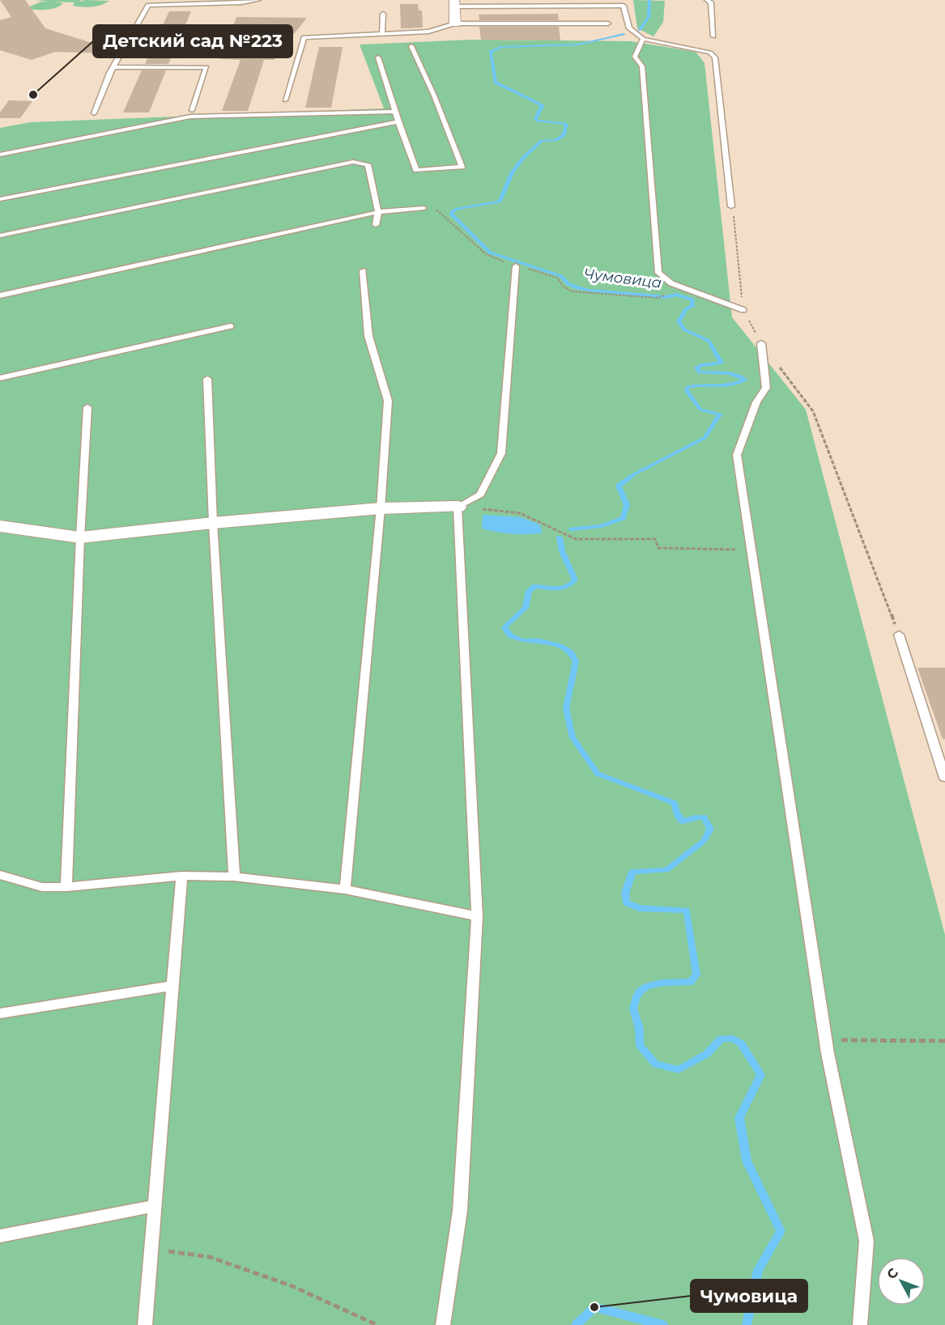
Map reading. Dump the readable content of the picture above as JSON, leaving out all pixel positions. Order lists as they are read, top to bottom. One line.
{"water":["Чумовица"],"places":["Детский сад №223","Чумовица"],"north":"top left"}
